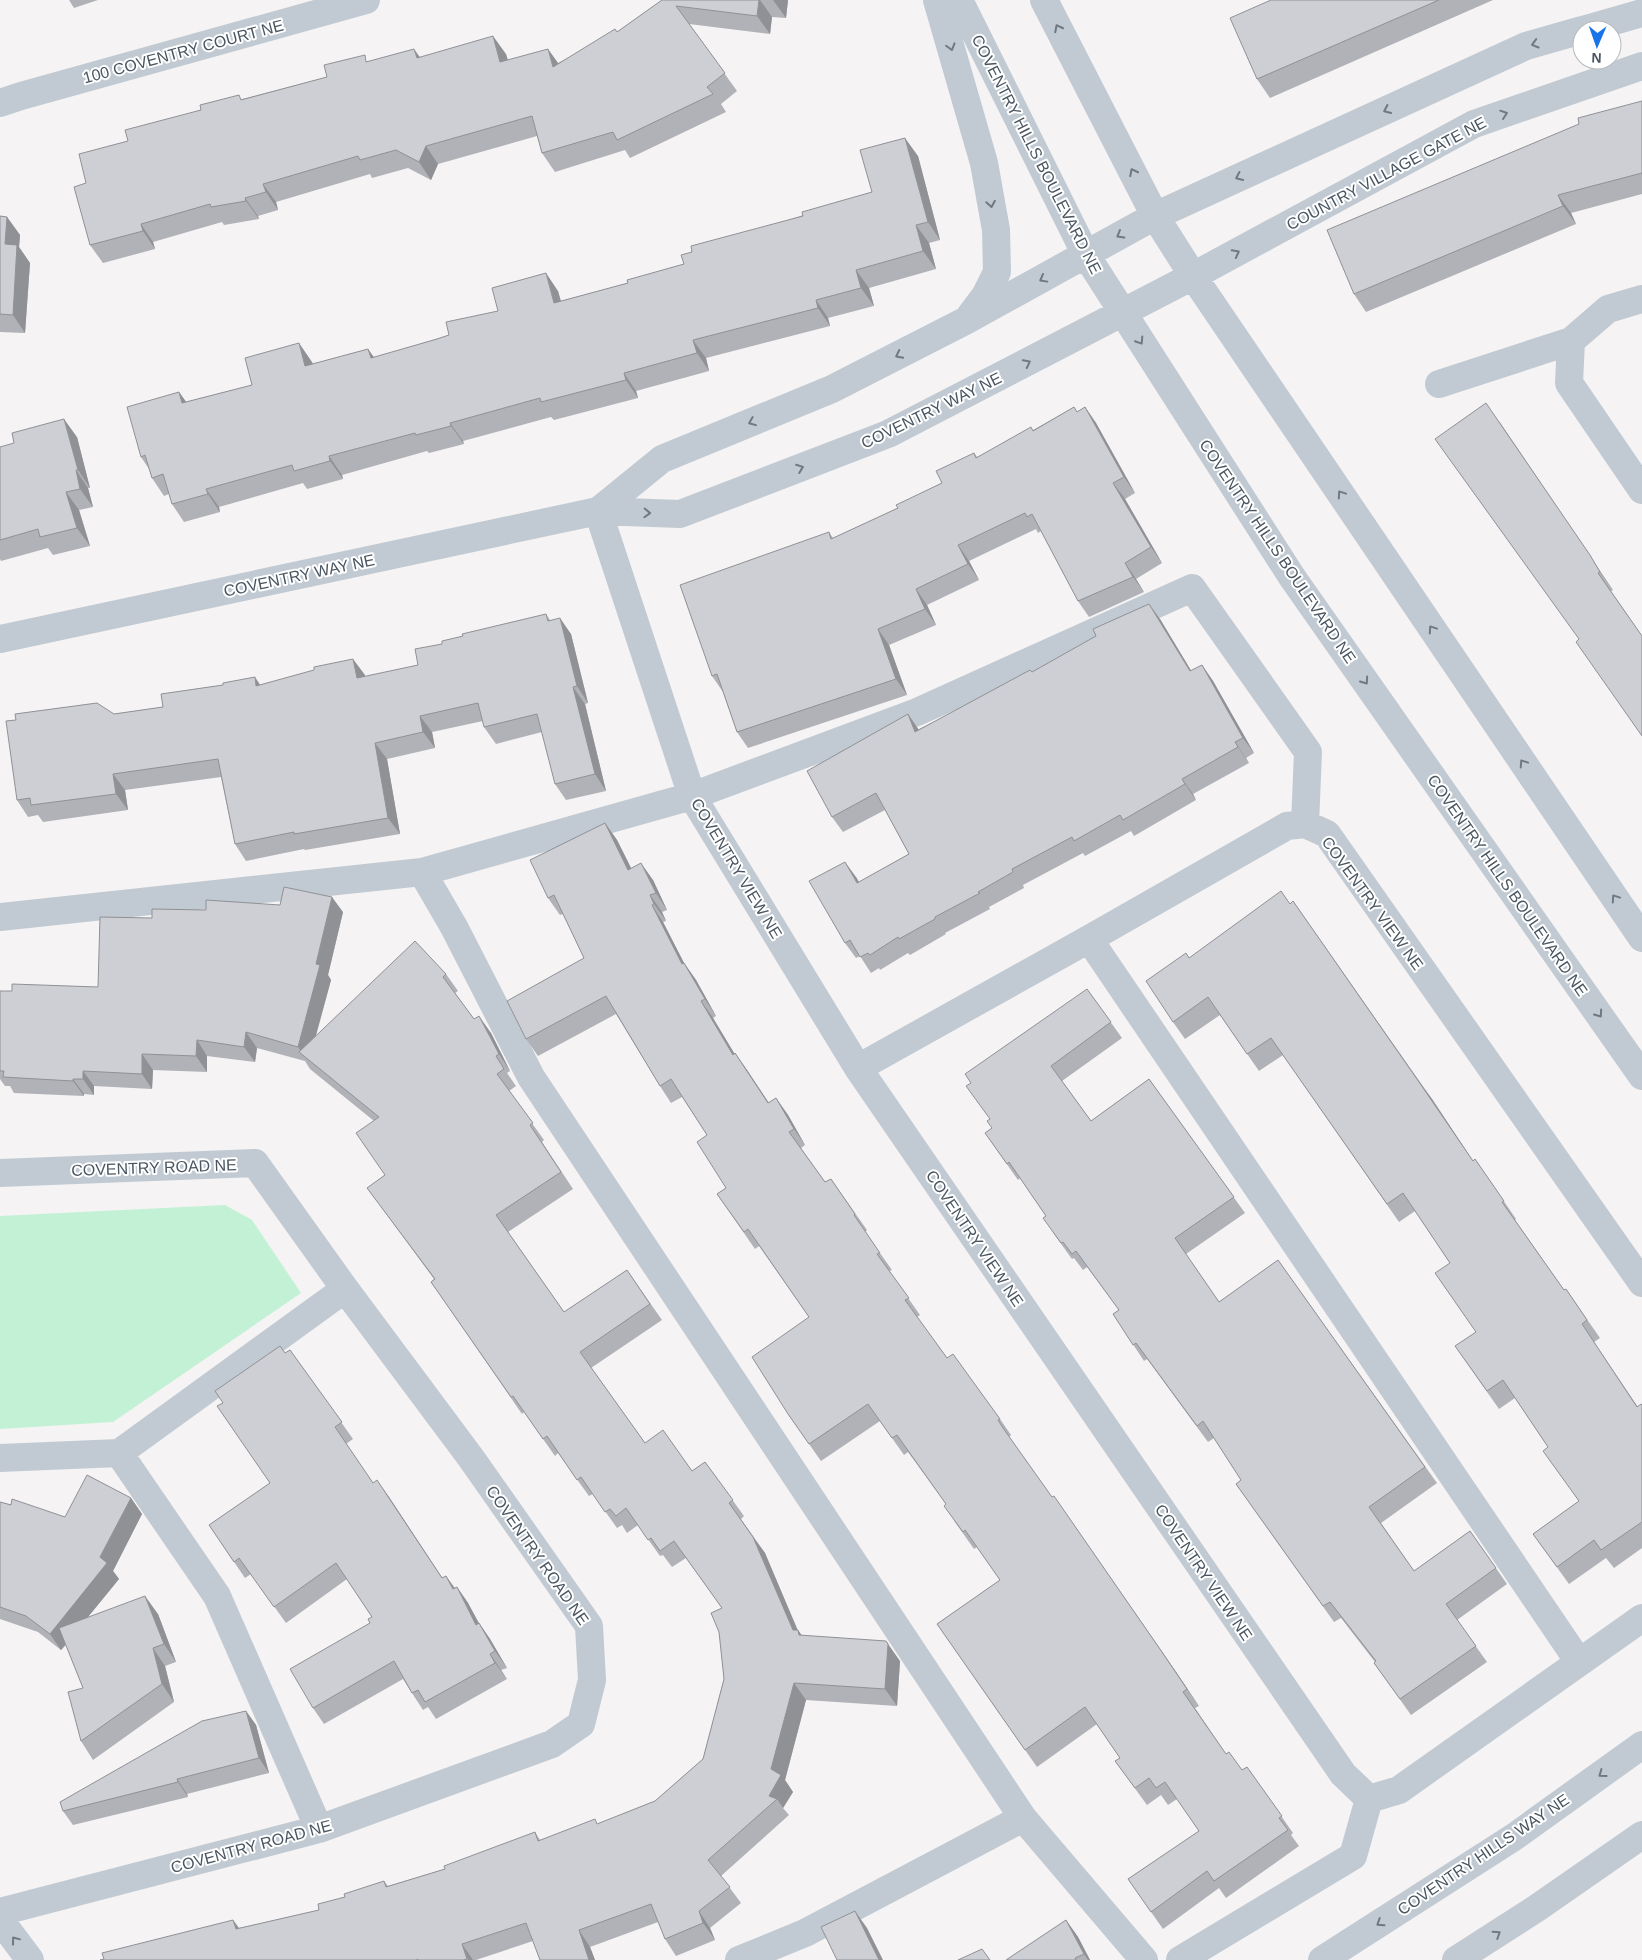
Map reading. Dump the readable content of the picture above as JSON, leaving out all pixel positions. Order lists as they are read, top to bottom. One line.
{"streets":{"street":["100 COVENTRY COURT NE","COVENTRY HILLS BOULEVARD NE","COUNTRY VILLAGE GATE NE","COVENTRY WAY NE","COVENTRY VIEW NE","COVENTRY ROAD NE","COVENTRY HILLS WAY NE"]},"crossings":[["COVENTRY HILLS BOULEVARD NE","COVENTRY WAY NE"],["COUNTRY VILLAGE GATE NE","COVENTRY WAY NE"],["COVENTRY WAY NE","COVENTRY VIEW NE"]],"north":"bottom"}
